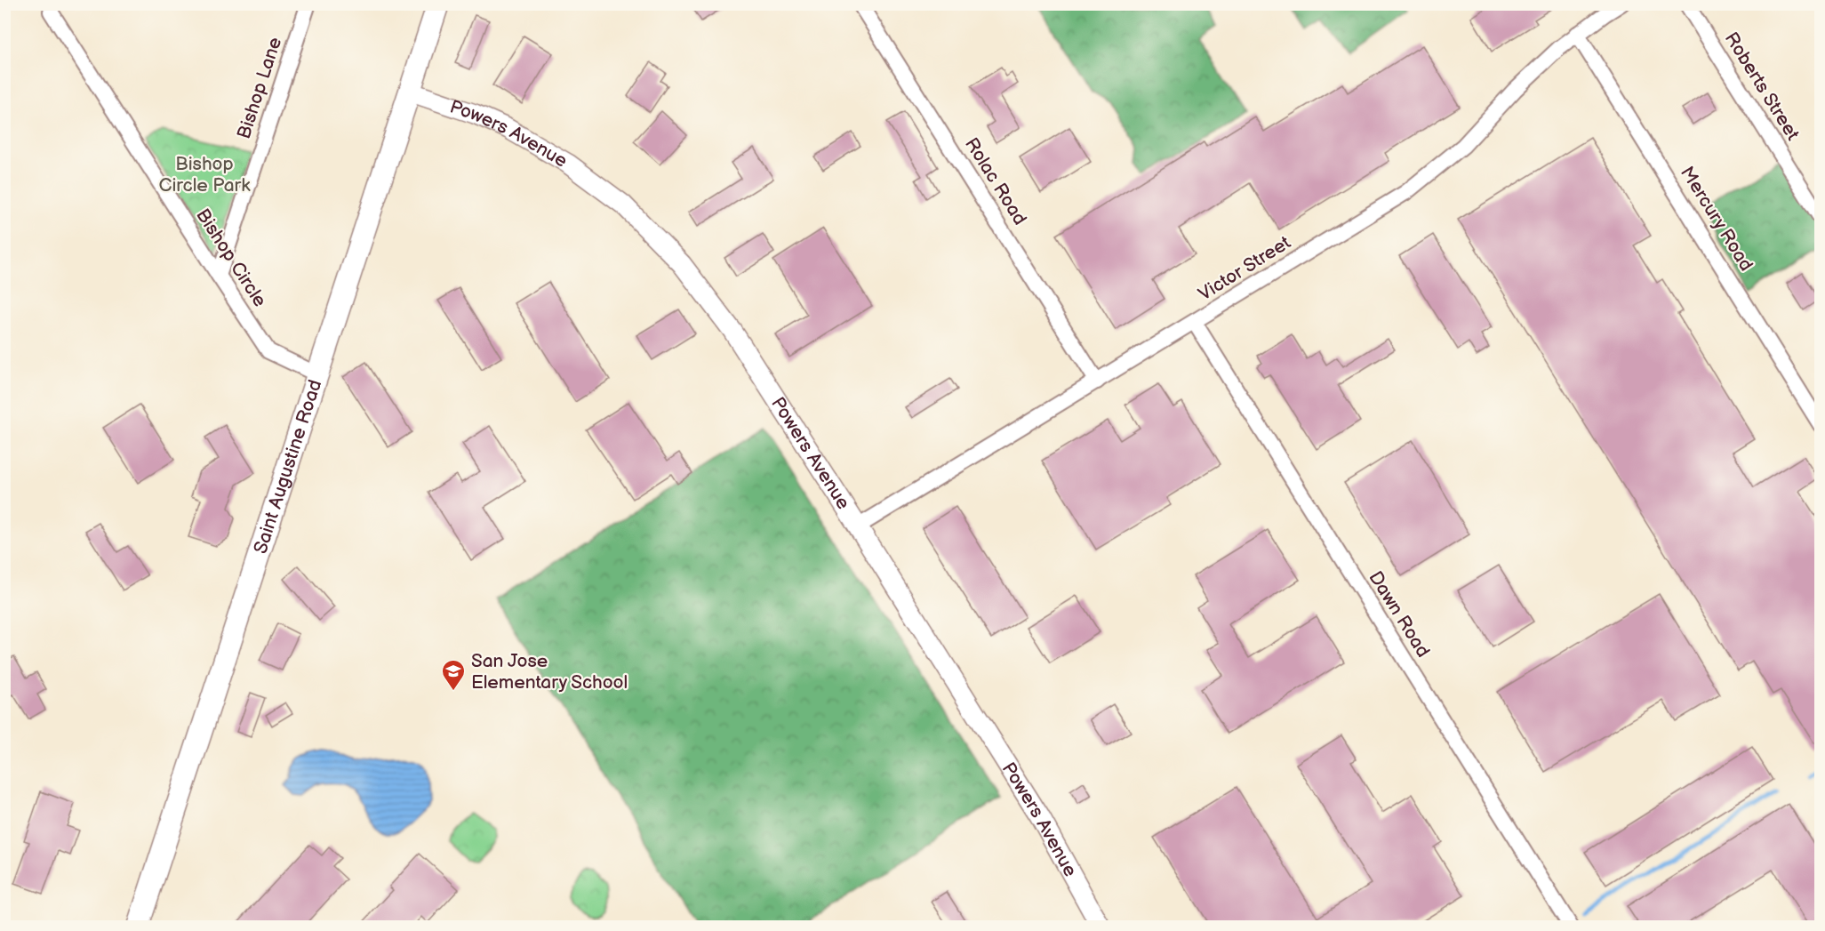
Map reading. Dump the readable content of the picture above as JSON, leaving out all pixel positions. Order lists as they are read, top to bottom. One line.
{"streets":{"main road":["Saint Augustine Road"],"street":["Roberts Street","Bishop Lane","Powers Avenue","Rolac Road","Mercury Road","Bishop Circle","Victor Street","Dawn Road"]},"crossings":[["Bishop Lane","Bishop Circle"],["Powers Avenue","Victor Street"],["Powers Avenue","Saint Augustine Road"],["Rolac Road","Victor Street"],["Mercury Road","Victor Street"],["Bishop Circle","Saint Augustine Road"],["Victor Street","Dawn Road"]],"parks":["Bishop Circle Park"],"places":{"school or university":["San Jose Elementary School"]}}
